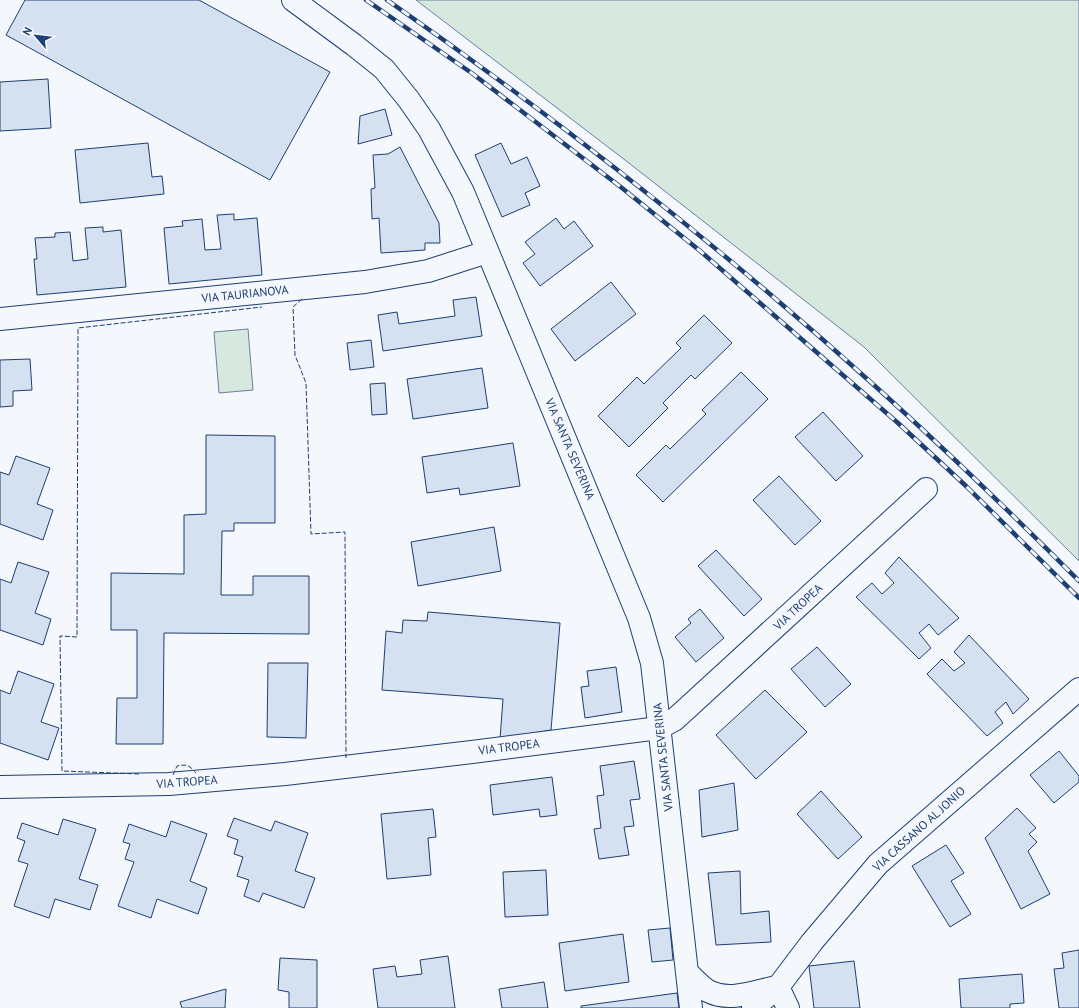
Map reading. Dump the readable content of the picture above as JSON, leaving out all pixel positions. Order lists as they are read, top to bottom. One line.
{"streets":{"street":["VIA TAURIANOVA","VIA SANTA SEVERINA","VIA TROPEA","VIA CASSANO AL JONIO"]},"crossings":[["VIA TAURIANOVA","VIA SANTA SEVERINA"],["VIA SANTA SEVERINA","VIA TROPEA"]],"north":"top left"}
